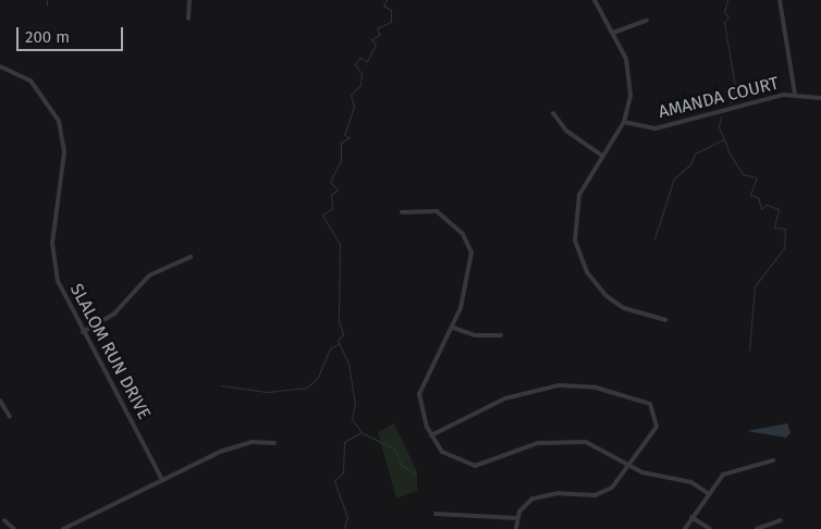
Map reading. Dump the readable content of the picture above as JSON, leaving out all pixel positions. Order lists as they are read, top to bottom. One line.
{"streets":{"street":["AMANDA COURT","SLALOM RUN DRIVE"]},"scale_bar":"200 m"}
